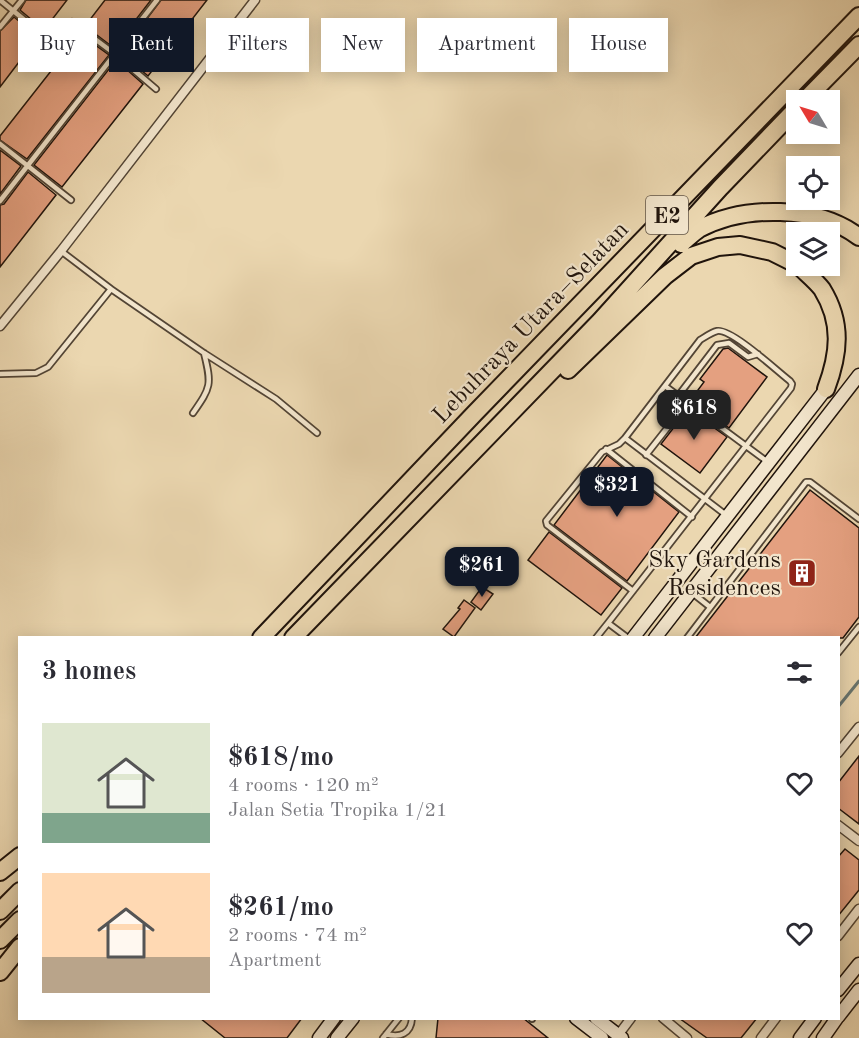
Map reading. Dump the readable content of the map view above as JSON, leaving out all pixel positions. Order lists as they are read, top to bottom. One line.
{"streets":{"highway":["E2","Lebuhraya Utara–Selatan"]},"places":{"building":["Sky Gardens Residences"]},"north":"top left","page":{"chip":["Buy","Rent","Filters","New","Apartment","House"],"price":["$618","$321","$261"],"heading":"3 homes","list":[{"name":"$618/mo","note":"4 rooms · 120 m² · Jalan Setia Tropika 1/21"},{"name":"$261/mo","note":"2 rooms · 74 m² · Apartment"}]}}
